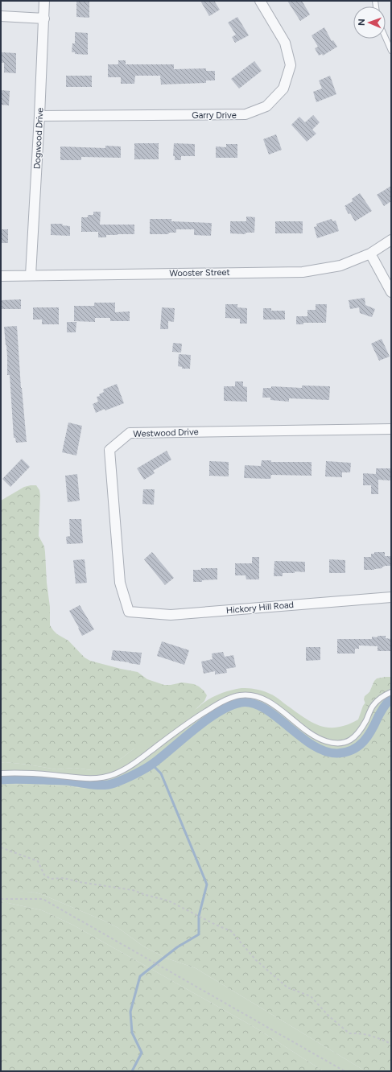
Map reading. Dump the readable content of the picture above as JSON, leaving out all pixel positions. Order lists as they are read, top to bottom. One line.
{"streets":{"street":["Garry Drive","Dogwood Drive","Wooster Street","Westwood Drive","Hickory Hill Road"]},"crossings":[["Garry Drive","Dogwood Drive"],["Dogwood Drive","Wooster Street"],["Westwood Drive","Hickory Hill Road"]],"north":"left"}
